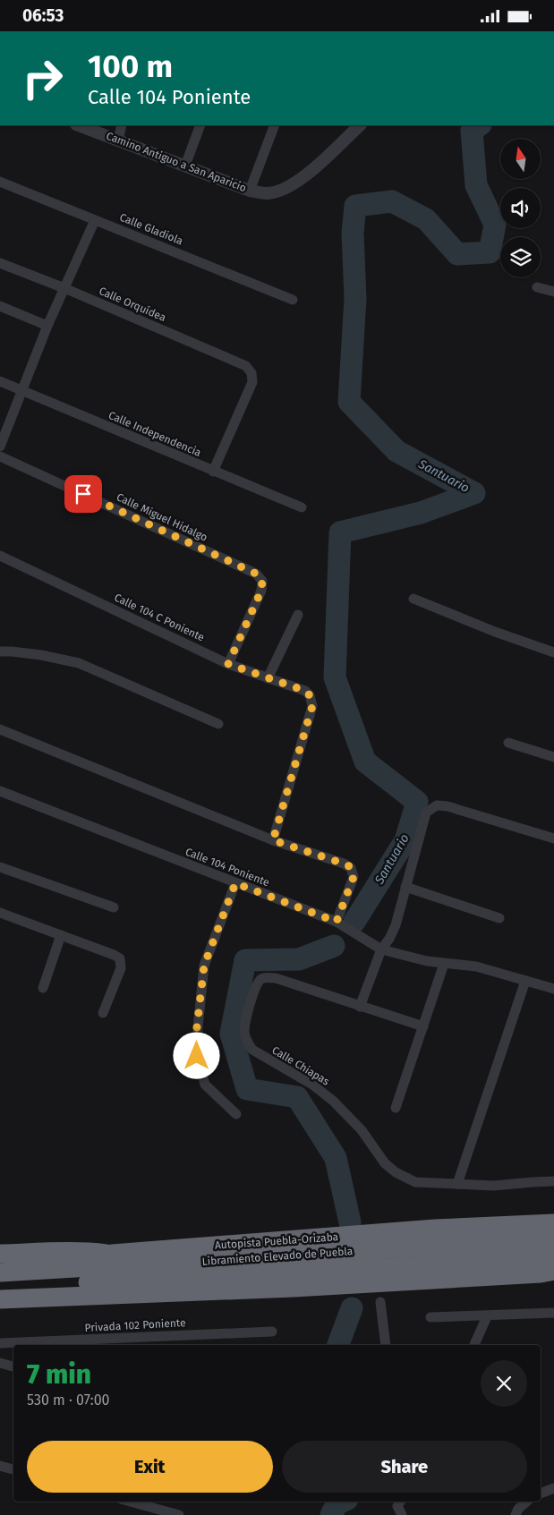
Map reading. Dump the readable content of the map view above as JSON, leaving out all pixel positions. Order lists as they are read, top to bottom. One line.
{"streets":{"highway":["Autopista Puebla-Orizaba","Libramiento Elevado de Puebla"],"street":["Camino Antiguo a San Aparicio","Calle Gladiola","Calle Orquídea","Calle Independencia","Calle Miguel Hidalgo","Calle 104 C Poniente","Calle 104 Poniente","Calle Chiapas","Privada 102 Poniente"]},"crossings":[["Calle Orquídea","Calle Independencia"],["Calle Miguel Hidalgo","Calle 104 C Poniente"]],"water":["Santuario"],"north":"top","page":{"status":"06:53","turn":["100 m","Calle 104 Poniente"],"heading":["7 min","530 m · 07:00"],"buttons":["Exit","Share"]}}
